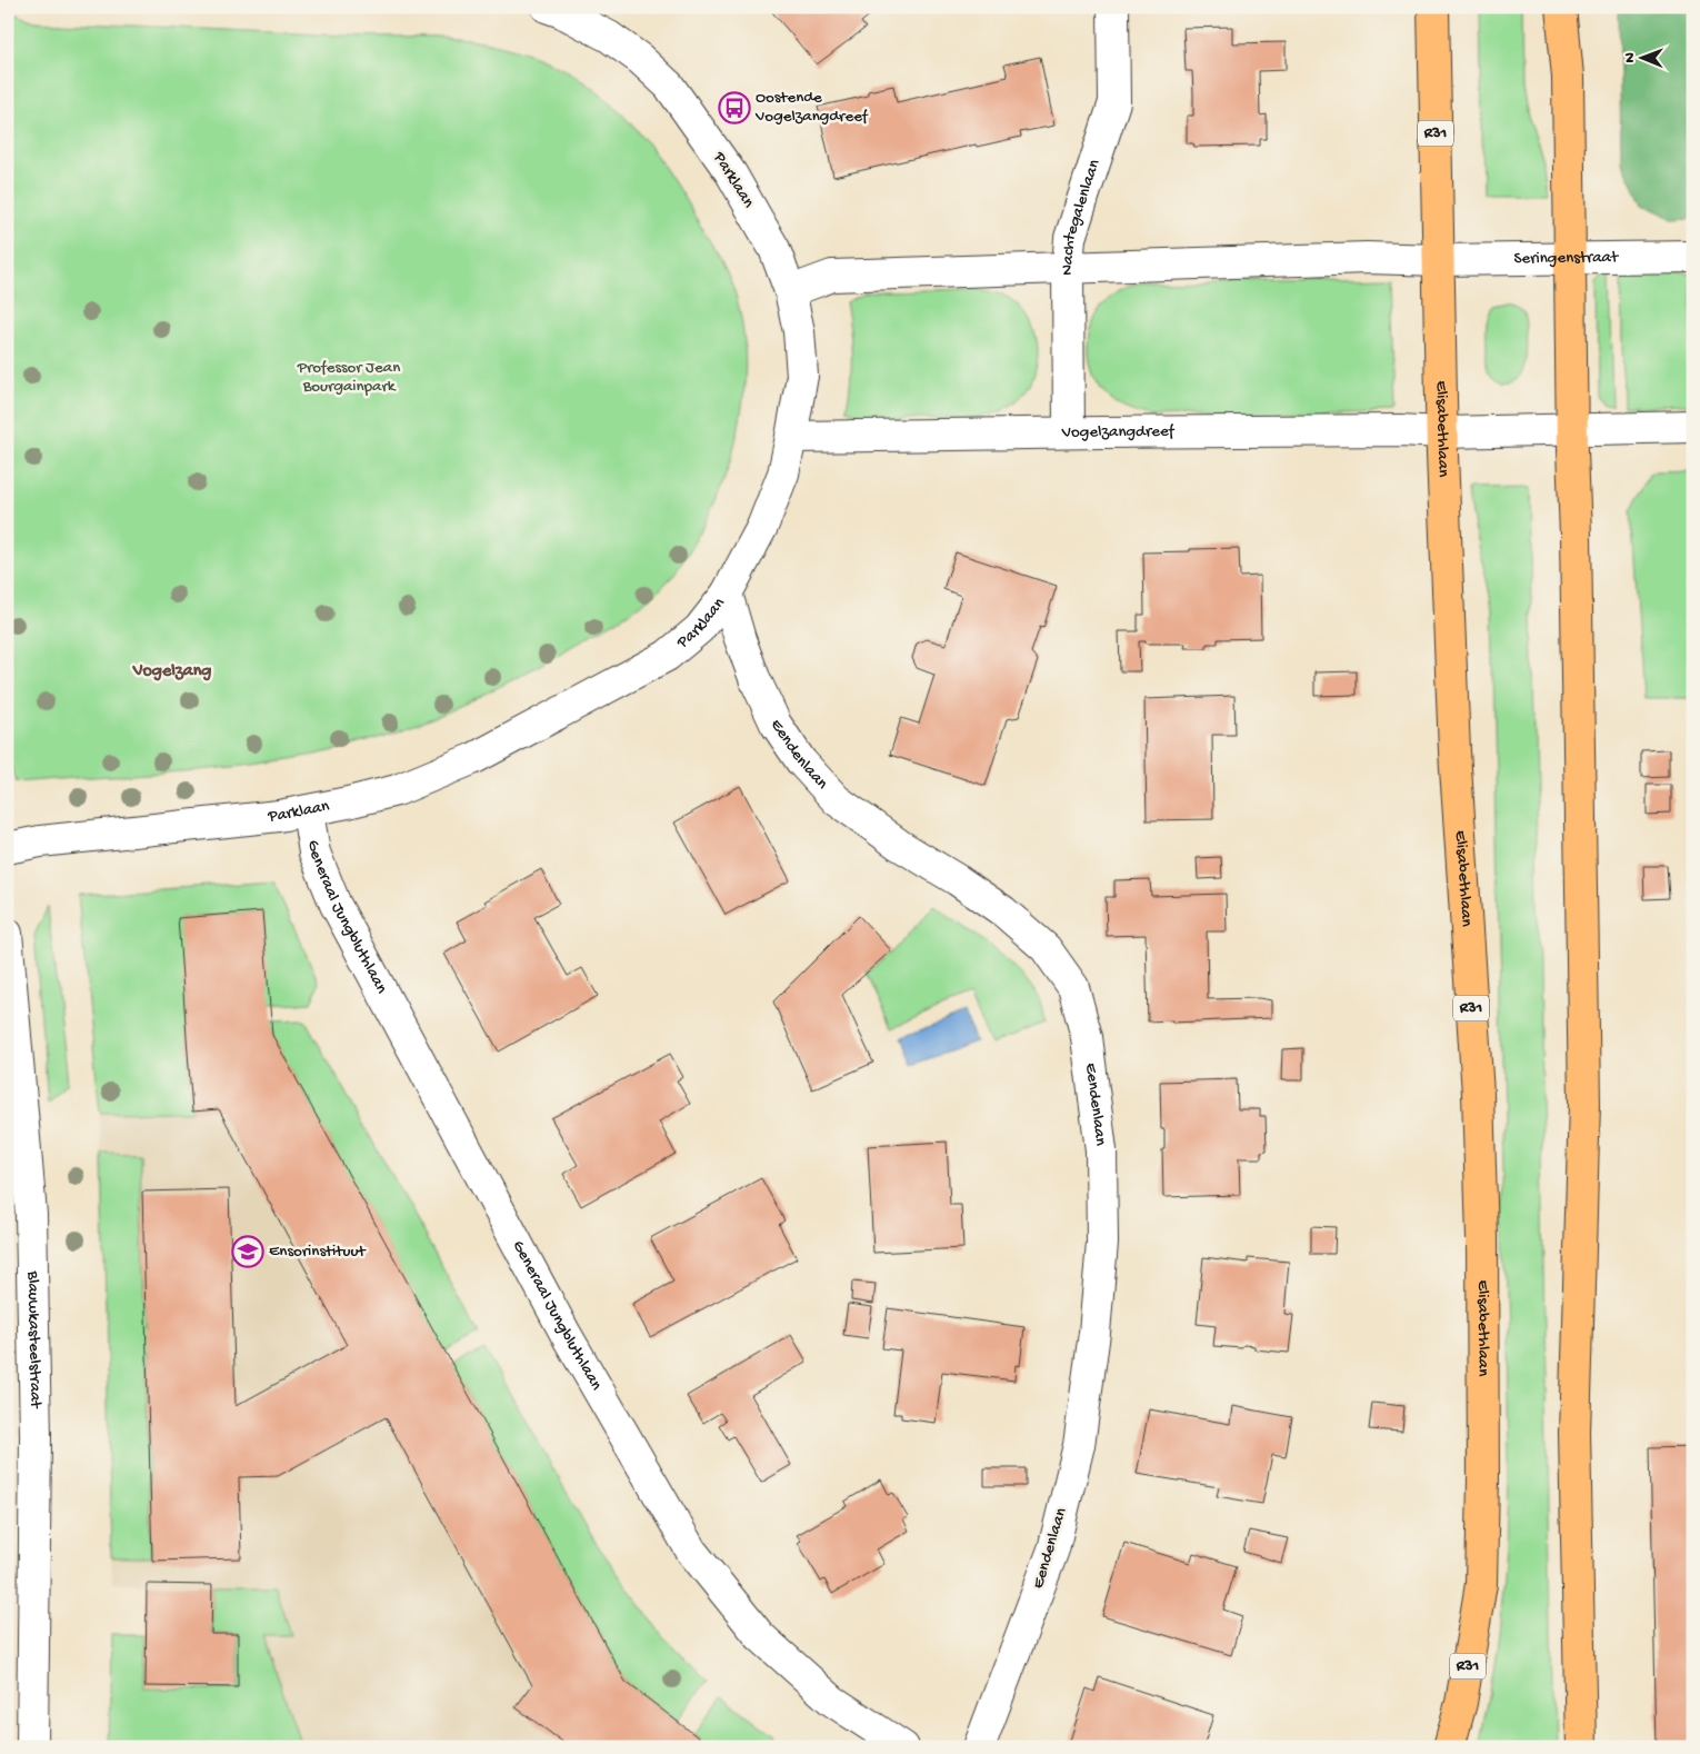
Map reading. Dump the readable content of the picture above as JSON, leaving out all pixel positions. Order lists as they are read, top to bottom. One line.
{"streets":{"main road":["R31","Elisabethlaan"],"street":["Parklaan","Nachtegalenlaan","Seringenstraat","Vogelzangdreef","Eendenlaan","Generaal Jungbluthlaan","Blauwkasteelstraat"]},"crossings":[["Parklaan","Vogelzangdreef"],["Parklaan","Eendenlaan"],["Parklaan","Generaal Jungbluthlaan"],["Nachtegalenlaan","Vogelzangdreef"],["Seringenstraat","Elisabethlaan"],["Elisabethlaan","Vogelzangdreef"]],"districts":["Vogelzang"],"parks":["Professor Jean Bourgainpark"],"places":{"bus stop":["Oostende Vogelzangdreef"],"school or university":["Ensorinstituut"]},"north":"left"}
